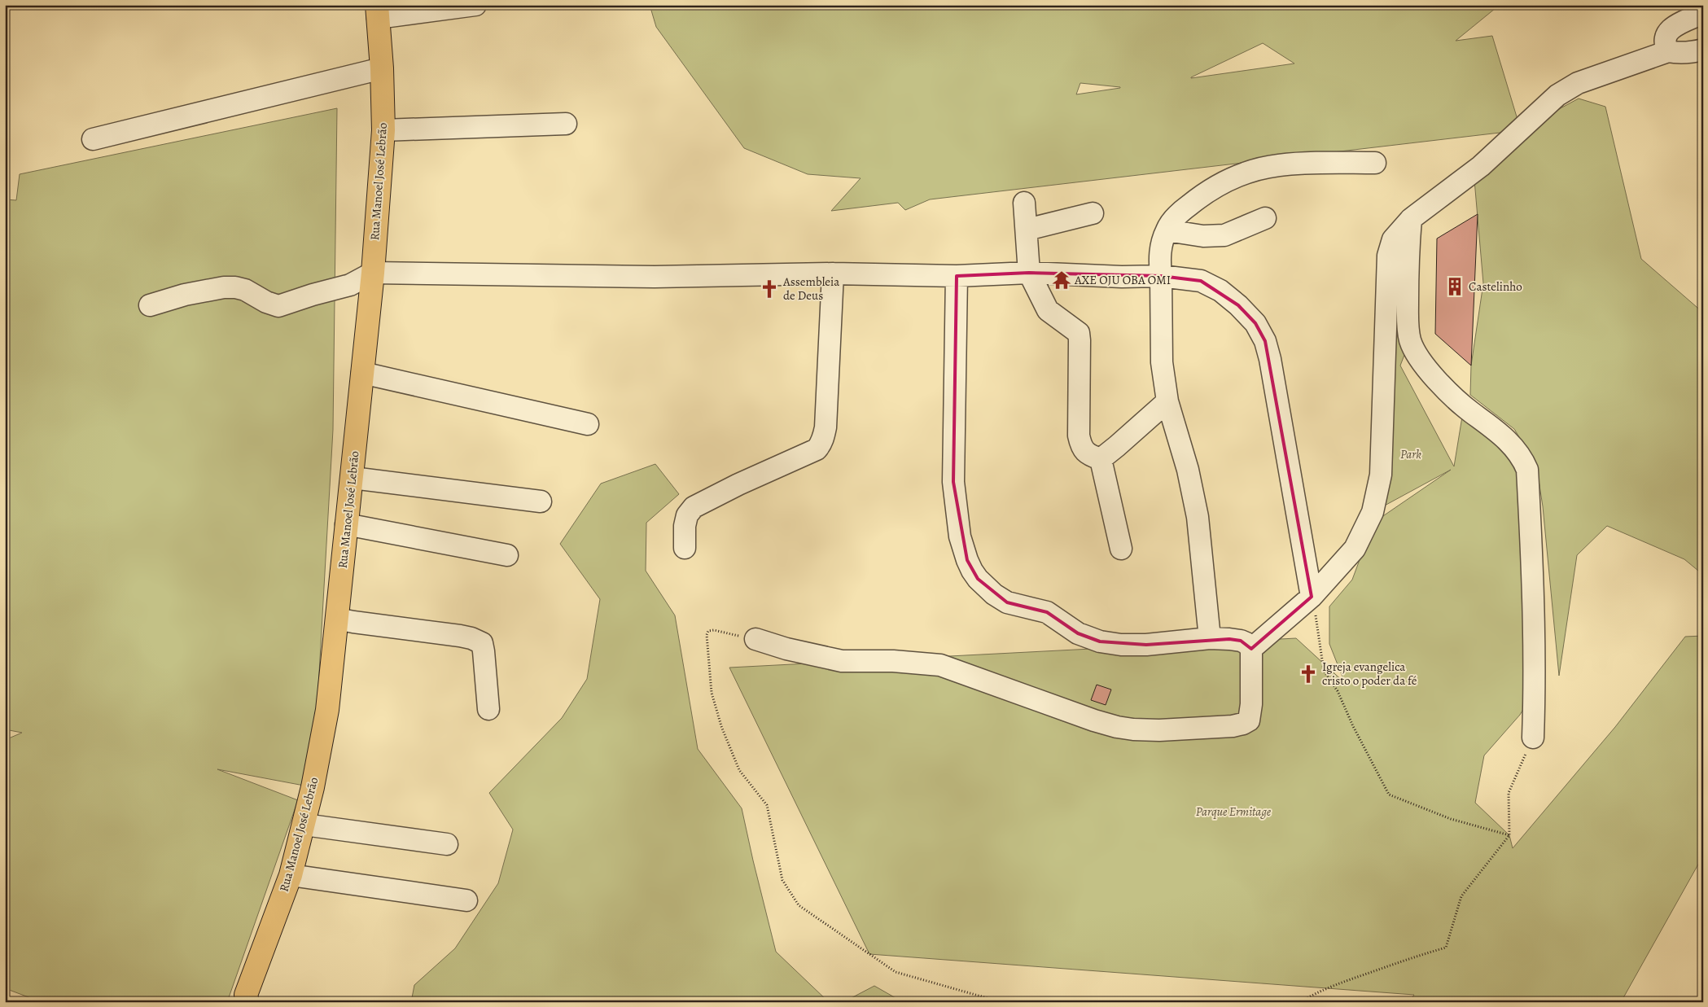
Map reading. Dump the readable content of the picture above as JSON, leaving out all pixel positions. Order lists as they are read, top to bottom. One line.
{"streets":{"main road":["Rua Manoel José Lebrão"]},"parks":["Park","Parque Ermitage"],"places":{"temple":["AXE OJU OBA OMI"],"building":["Castelinho"],"church":["Assembleia de Deus","Igreja evangelica cristo o poder da fé"]}}
